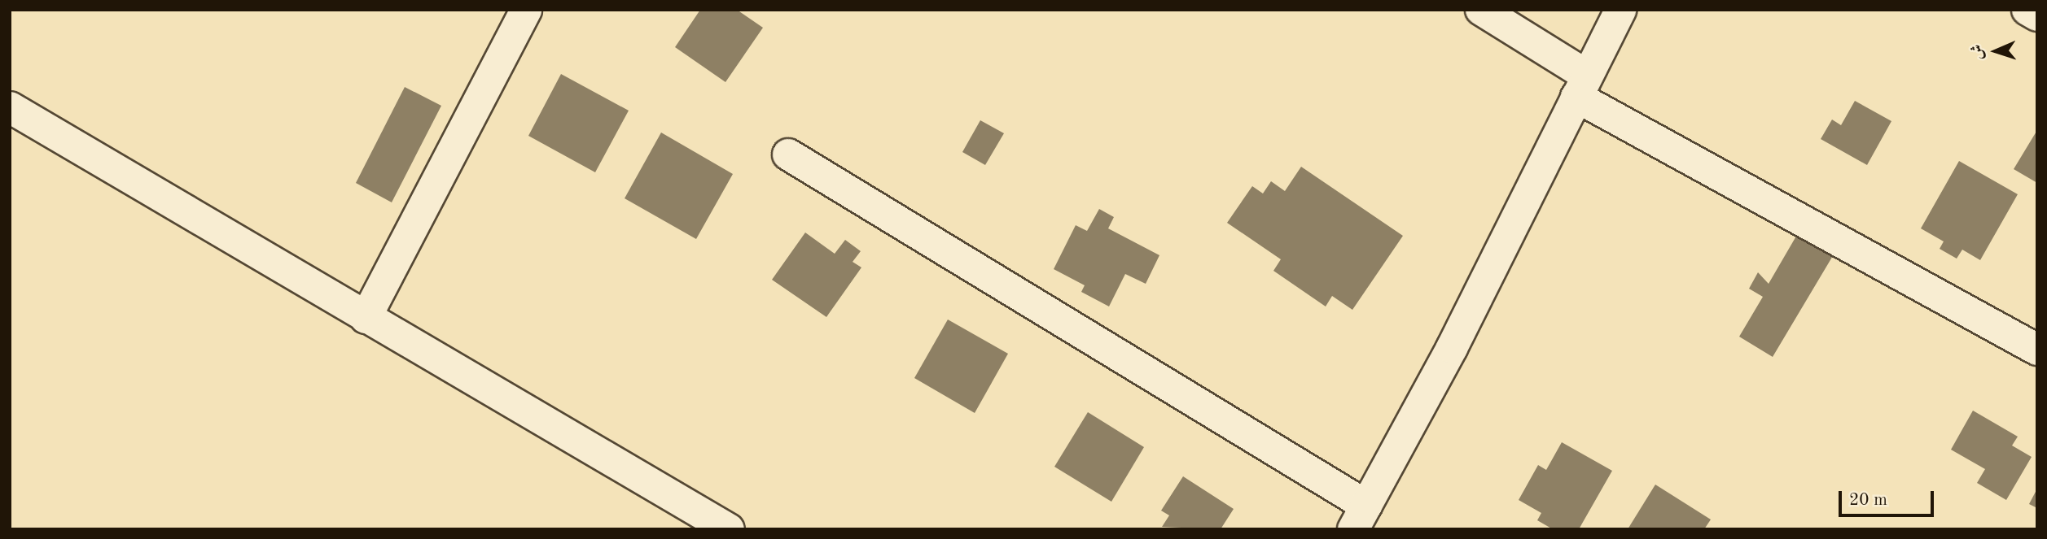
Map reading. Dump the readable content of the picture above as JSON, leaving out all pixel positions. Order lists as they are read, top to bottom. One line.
{"scale_bar":"20 m","north":"left"}
